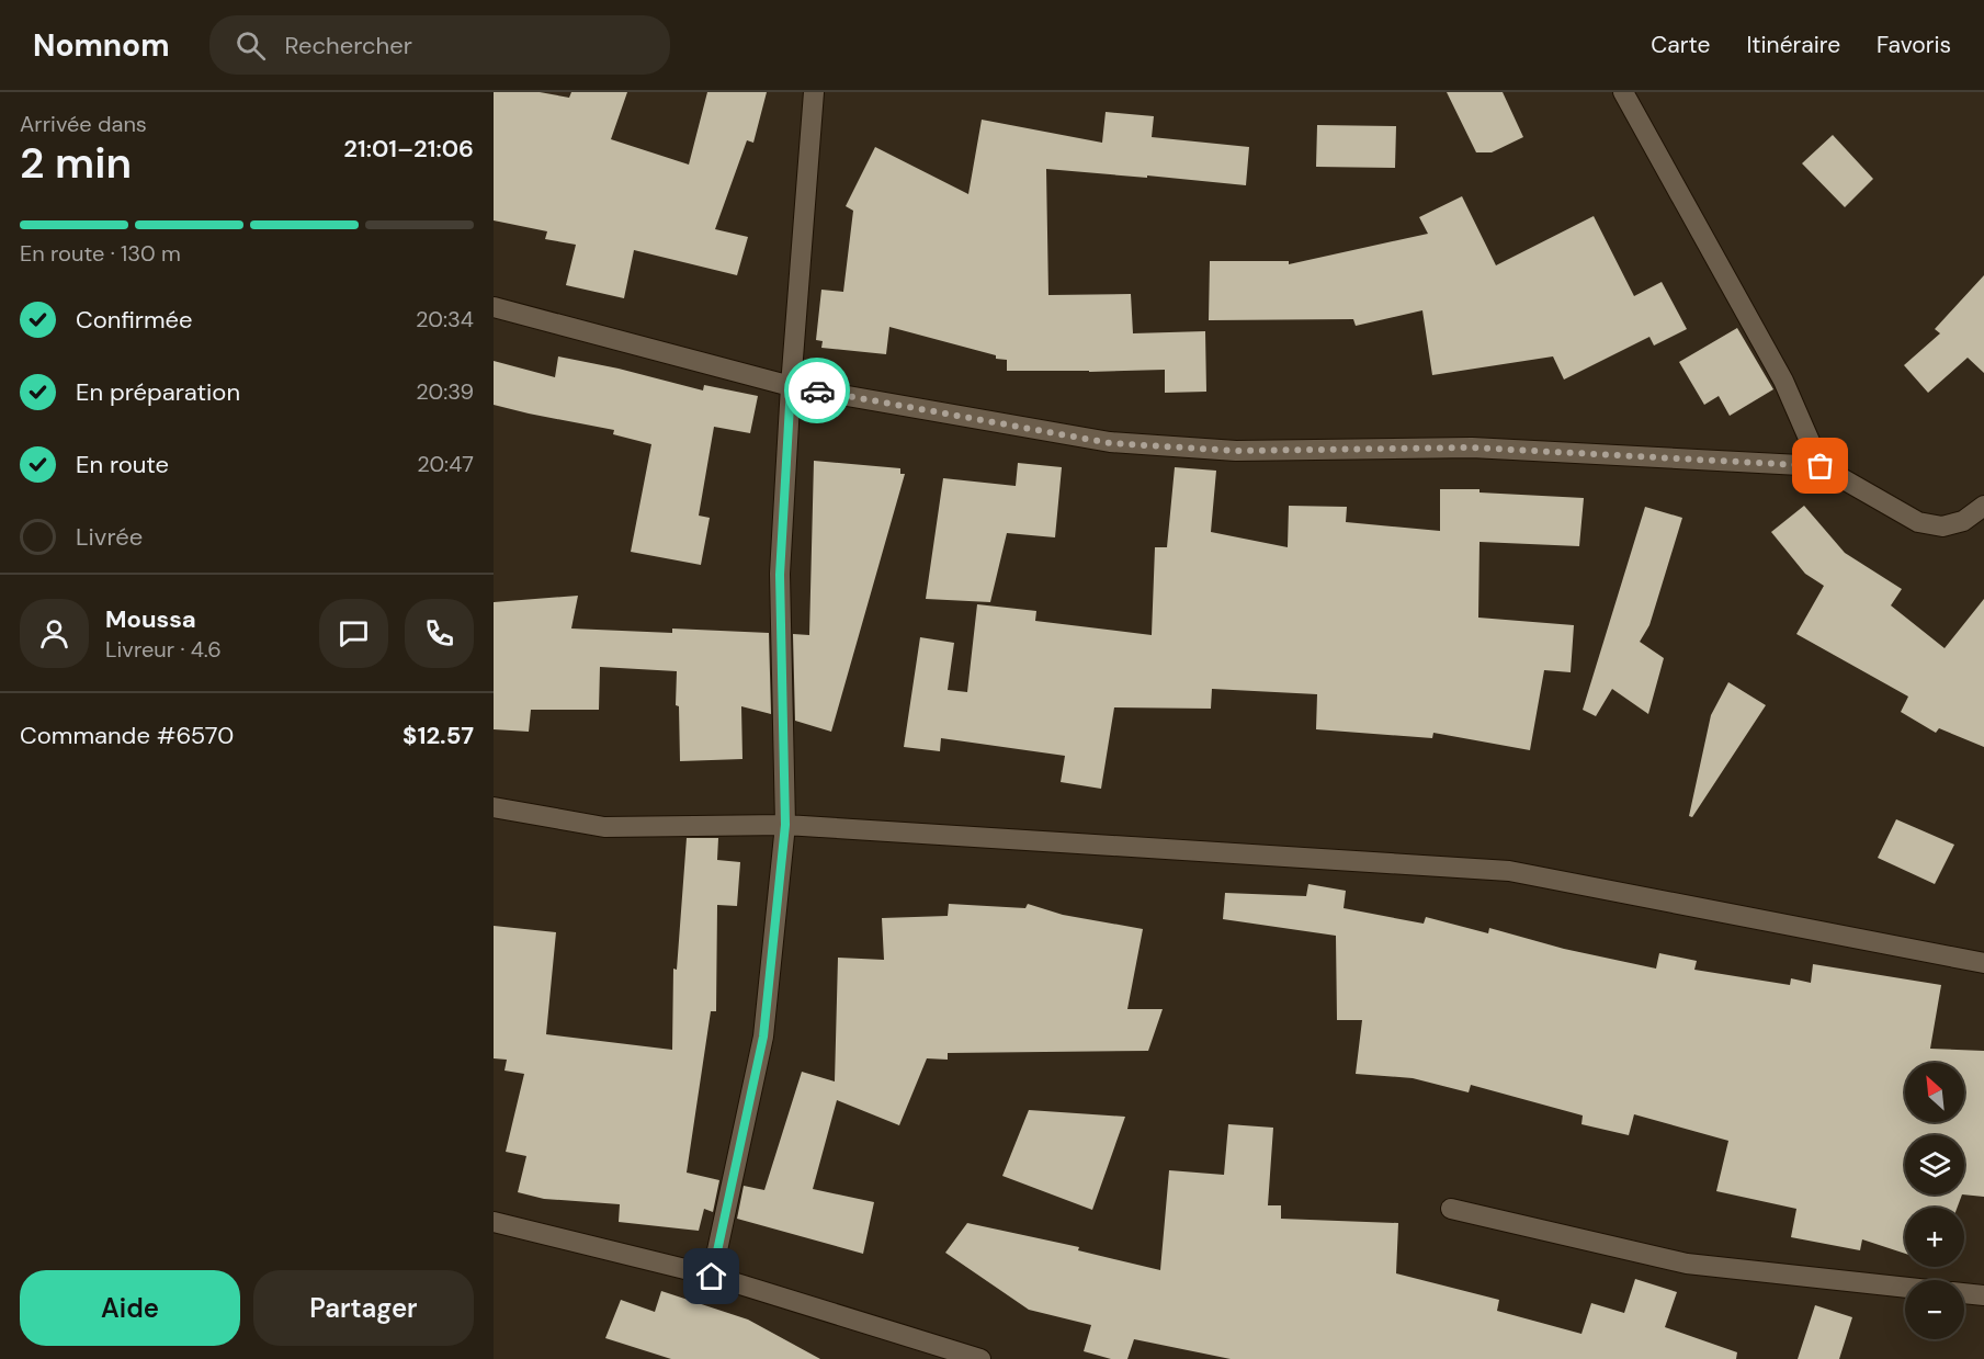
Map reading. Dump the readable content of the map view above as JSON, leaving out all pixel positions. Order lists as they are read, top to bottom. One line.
{"north":"top left","page":{"header":"Nomnom","search":"Rechercher","nav":["Carte","Itinéraire","Favoris"],"heading":["2 min","Arrivée dans","21:01–21:06"],"panel":["Moussa","Livreur · 4.6","Commande #6570","$12.57"],"bar":"En route · 130 m","list":[["Confirmée","20:34"],["En préparation","20:39"],["En route","20:47"],"Livrée"],"map_buttons":["+","−"],"buttons":["Aide","Partager"]}}
